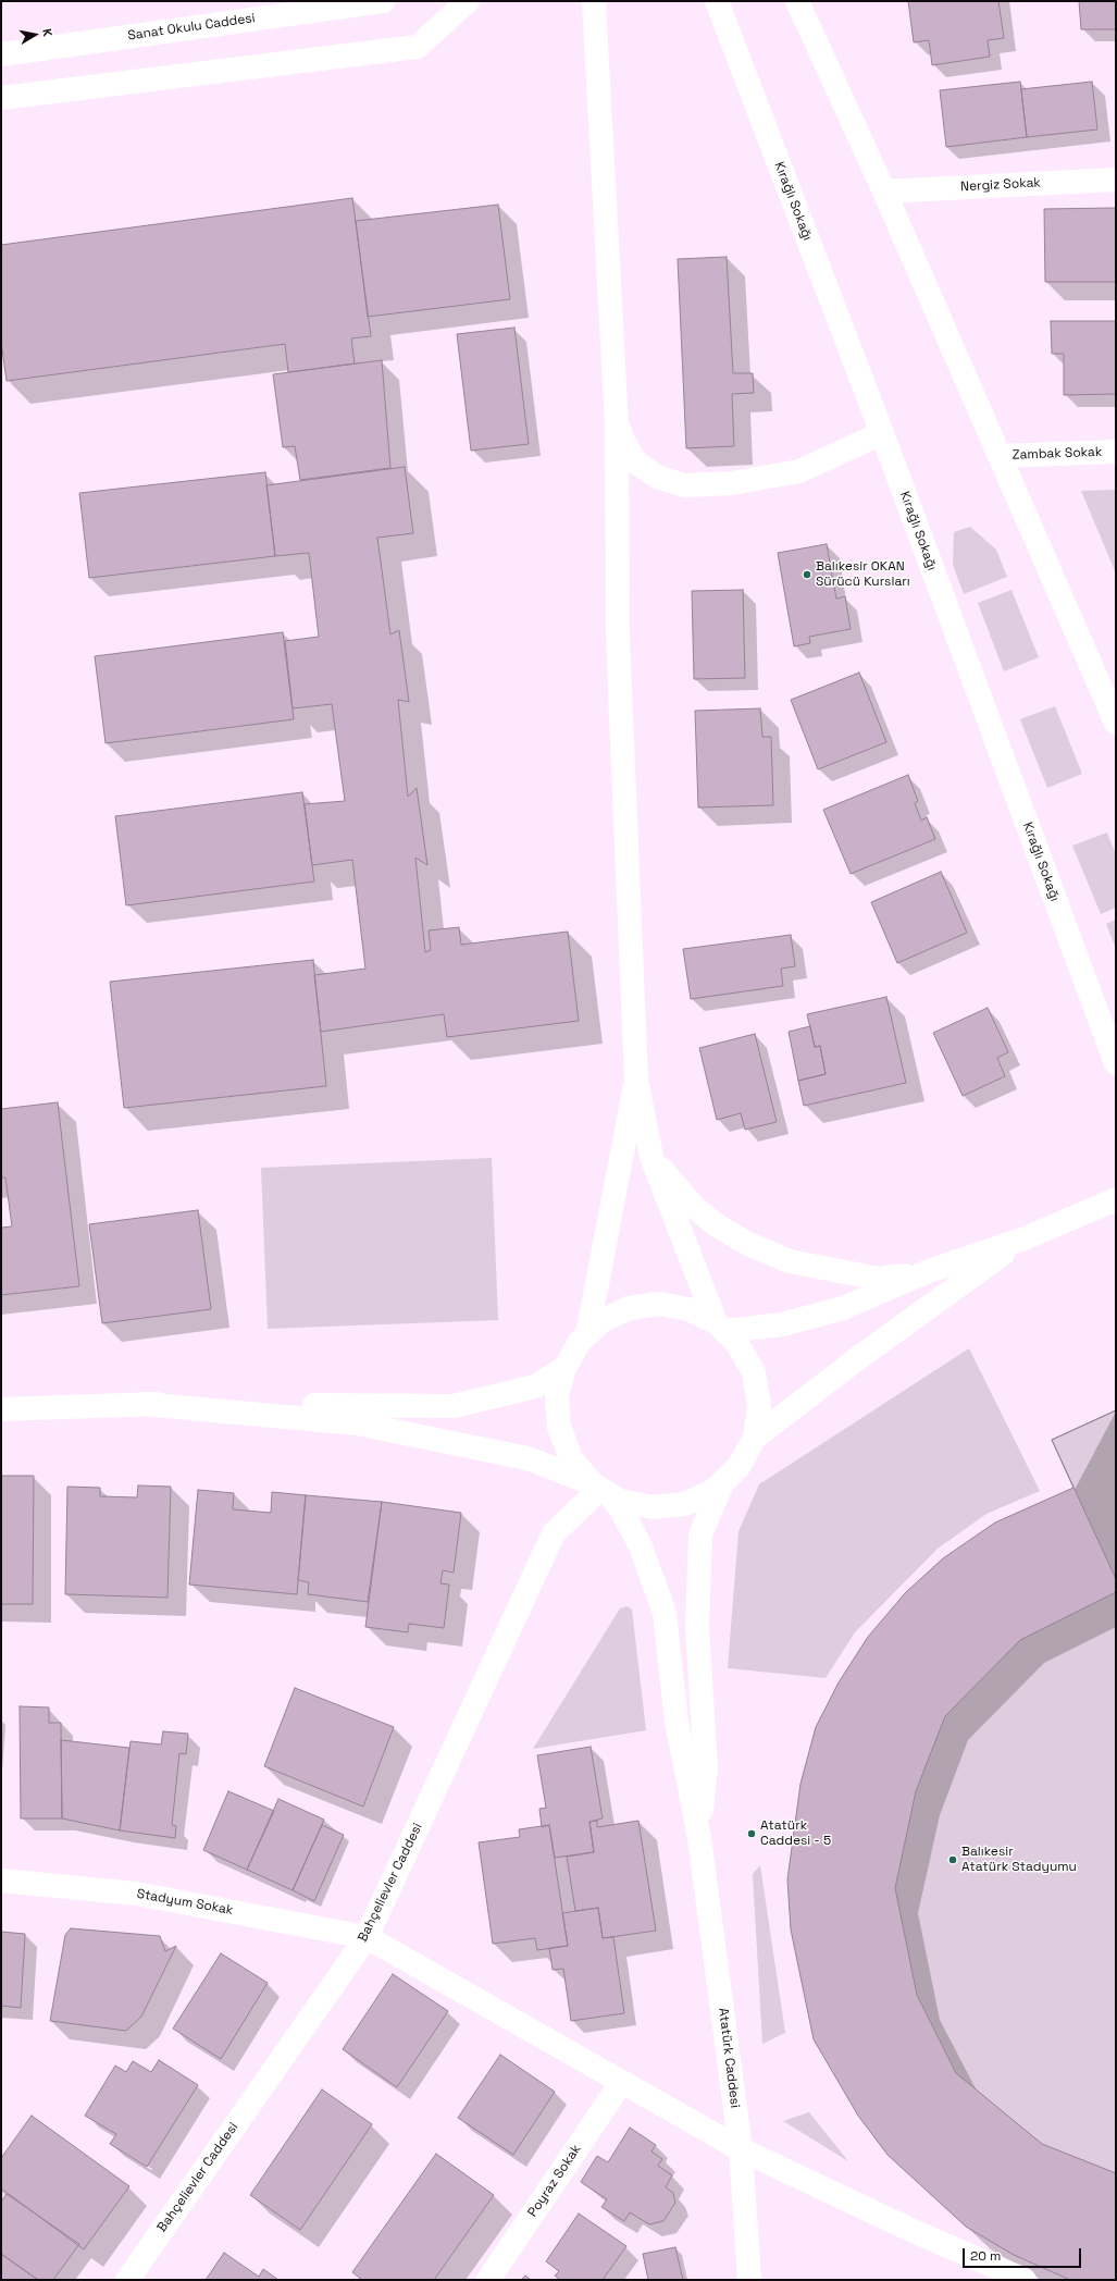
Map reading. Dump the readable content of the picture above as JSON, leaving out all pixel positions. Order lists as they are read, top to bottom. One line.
{"streets":{"main road":["Sanat Okulu Caddesi","Nergiz Sokak","Kırağlı Sokağı","Zambak Sokak","Bahçelievler Caddesi","Stadyum Sokak","Atatürk Caddesi","Poyraz Sokak"]},"crossings":[["Bahçelievler Caddesi","Stadyum Sokak"],["Stadyum Sokak","Atatürk Caddesi"],["Stadyum Sokak","Poyraz Sokak"]],"places":["Balıkesir OKAN Sürücü Kursları","Atatürk Caddesi - 5","Balıkesir Atatürk Stadyumu"],"scale_bar":"20 m","north":"right"}
